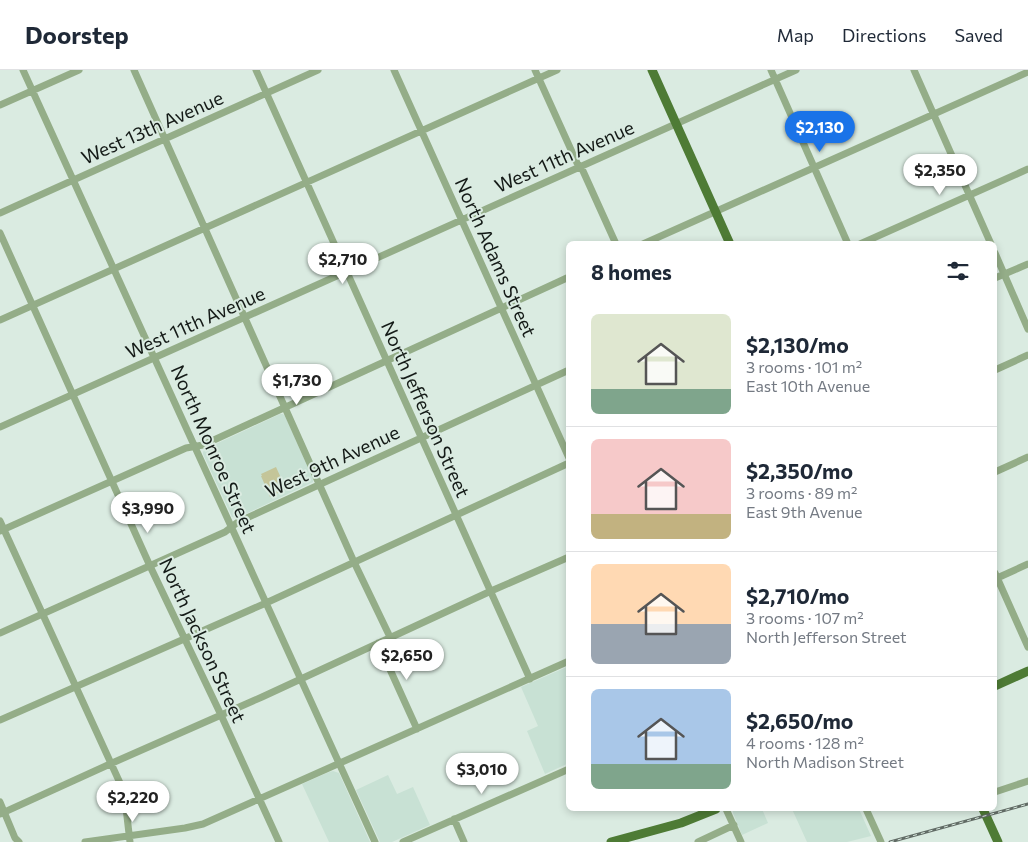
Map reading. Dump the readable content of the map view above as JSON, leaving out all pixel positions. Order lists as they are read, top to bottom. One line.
{"streets":{"street":["West 13th Avenue","West 11th Avenue","North Adams Street","North Jefferson Street","North Monroe Street","West 9th Avenue","North Jackson Street"]},"crossings":[["West 13th Avenue","North Jefferson Street"],["West 13th Avenue","North Monroe Street"],["West 11th Avenue","North Adams Street"],["West 11th Avenue","North Jefferson Street"],["West 11th Avenue","North Monroe Street"],["West 11th Avenue","North Jackson Street"],["North Adams Street","West 9th Avenue"],["North Jefferson Street","West 9th Avenue"],["North Monroe Street","West 9th Avenue"],["West 9th Avenue","North Jackson Street"]],"page":{"header":"Doorstep","nav":["Map","Directions","Saved"],"price":["$2,130","$2,350","$2,710","$1,730","$3,990","$2,650","$3,010","$2,220"],"heading":"8 homes","list":[{"name":"$2,130/mo","note":"3 rooms · 101 m² · East 10th Avenue"},{"name":"$2,350/mo","note":"3 rooms · 89 m² · East 9th Avenue"},{"name":"$2,710/mo","note":"3 rooms · 107 m² · North Jefferson Street"},{"name":"$2,650/mo","note":"4 rooms · 128 m² · North Madison Street"}]}}
